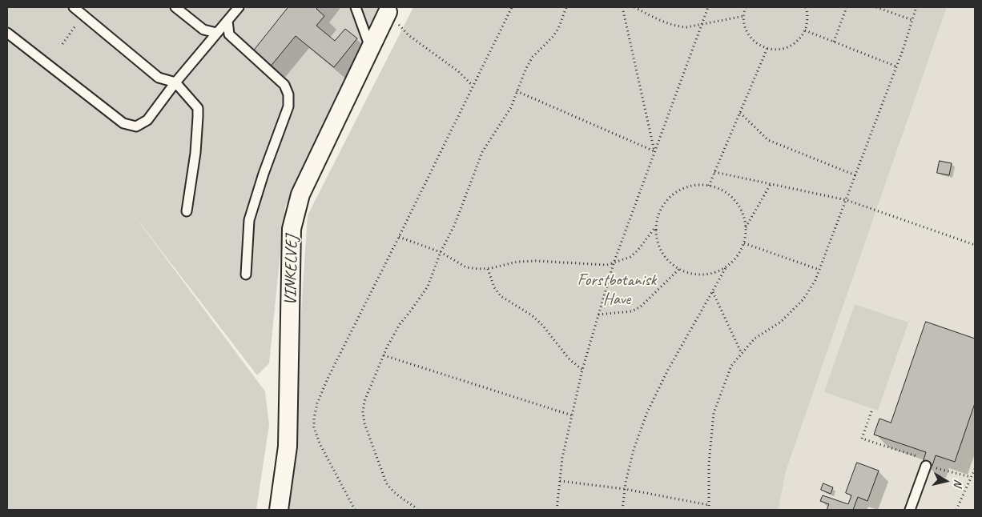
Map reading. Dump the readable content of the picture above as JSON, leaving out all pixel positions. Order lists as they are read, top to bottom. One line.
{"streets":{"street":["VINKELVEJ"]},"parks":["Forstbotanisk Have"],"north":"right"}
